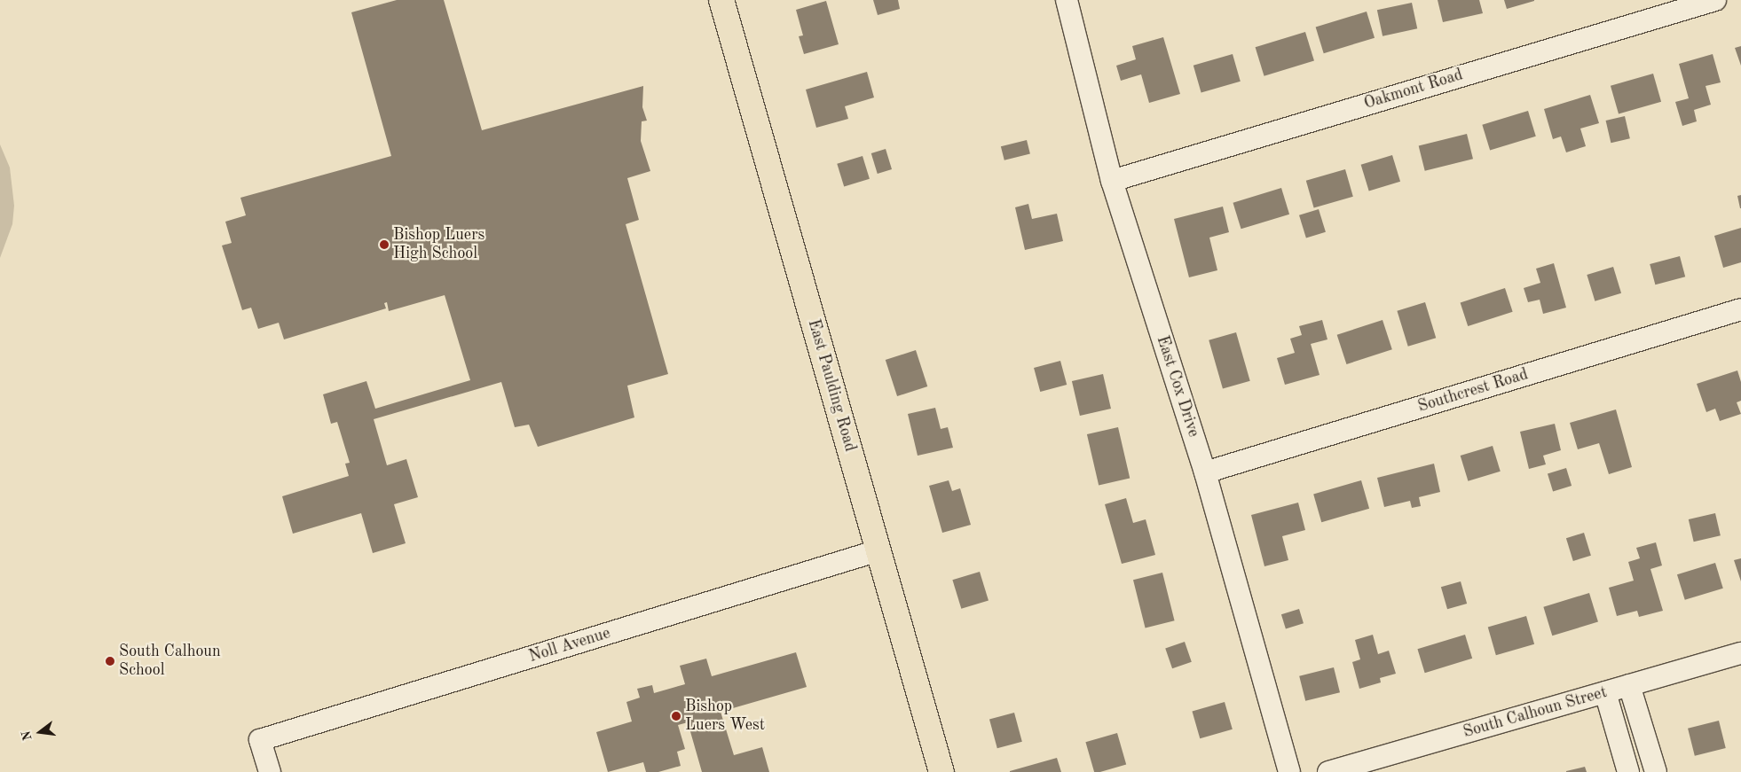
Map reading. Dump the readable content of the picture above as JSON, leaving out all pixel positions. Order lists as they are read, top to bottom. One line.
{"streets":{"main road":["East Paulding Road"],"street":["Oakmont Road","East Cox Drive","Southcrest Road","Noll Avenue","South Calhoun Street"]},"crossings":[["Oakmont Road","East Cox Drive"],["East Paulding Road","Noll Avenue"],["East Cox Drive","Southcrest Road"]],"places":["Bishop Luers High School","South Calhoun School","Bishop Luers West"],"north":"left"}
